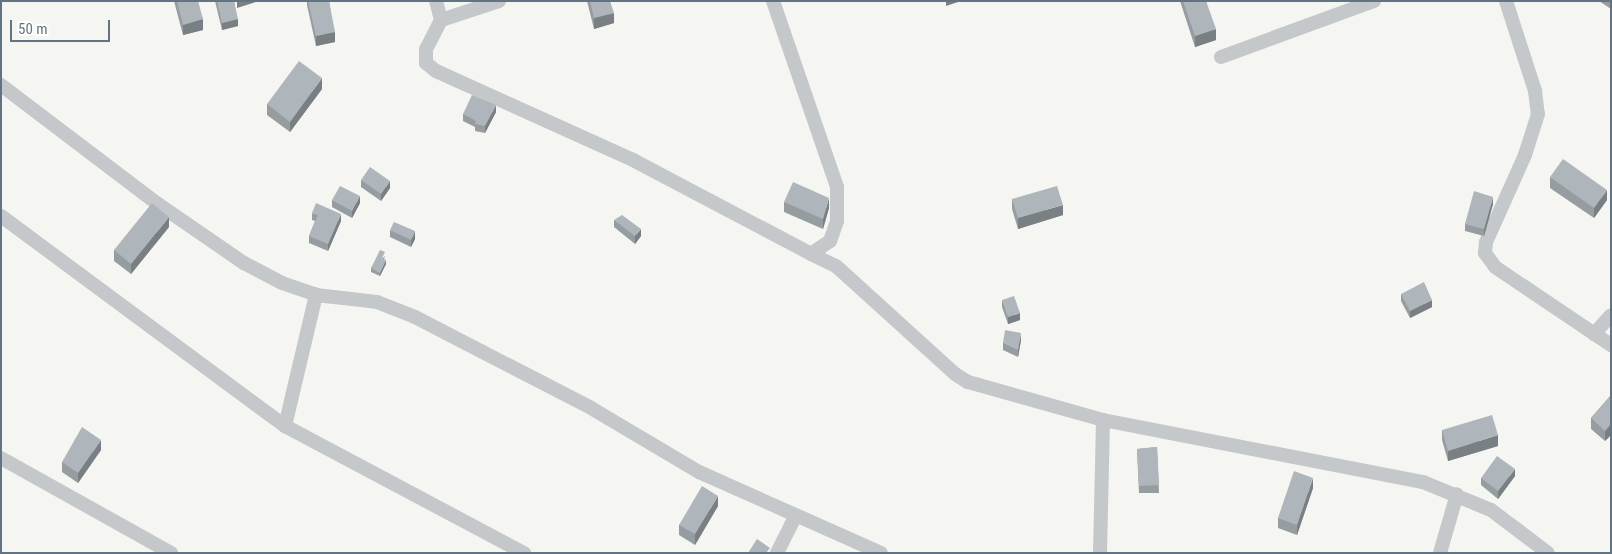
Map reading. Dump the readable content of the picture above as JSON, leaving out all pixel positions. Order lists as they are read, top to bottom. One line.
{"scale_bar":"50 m"}
